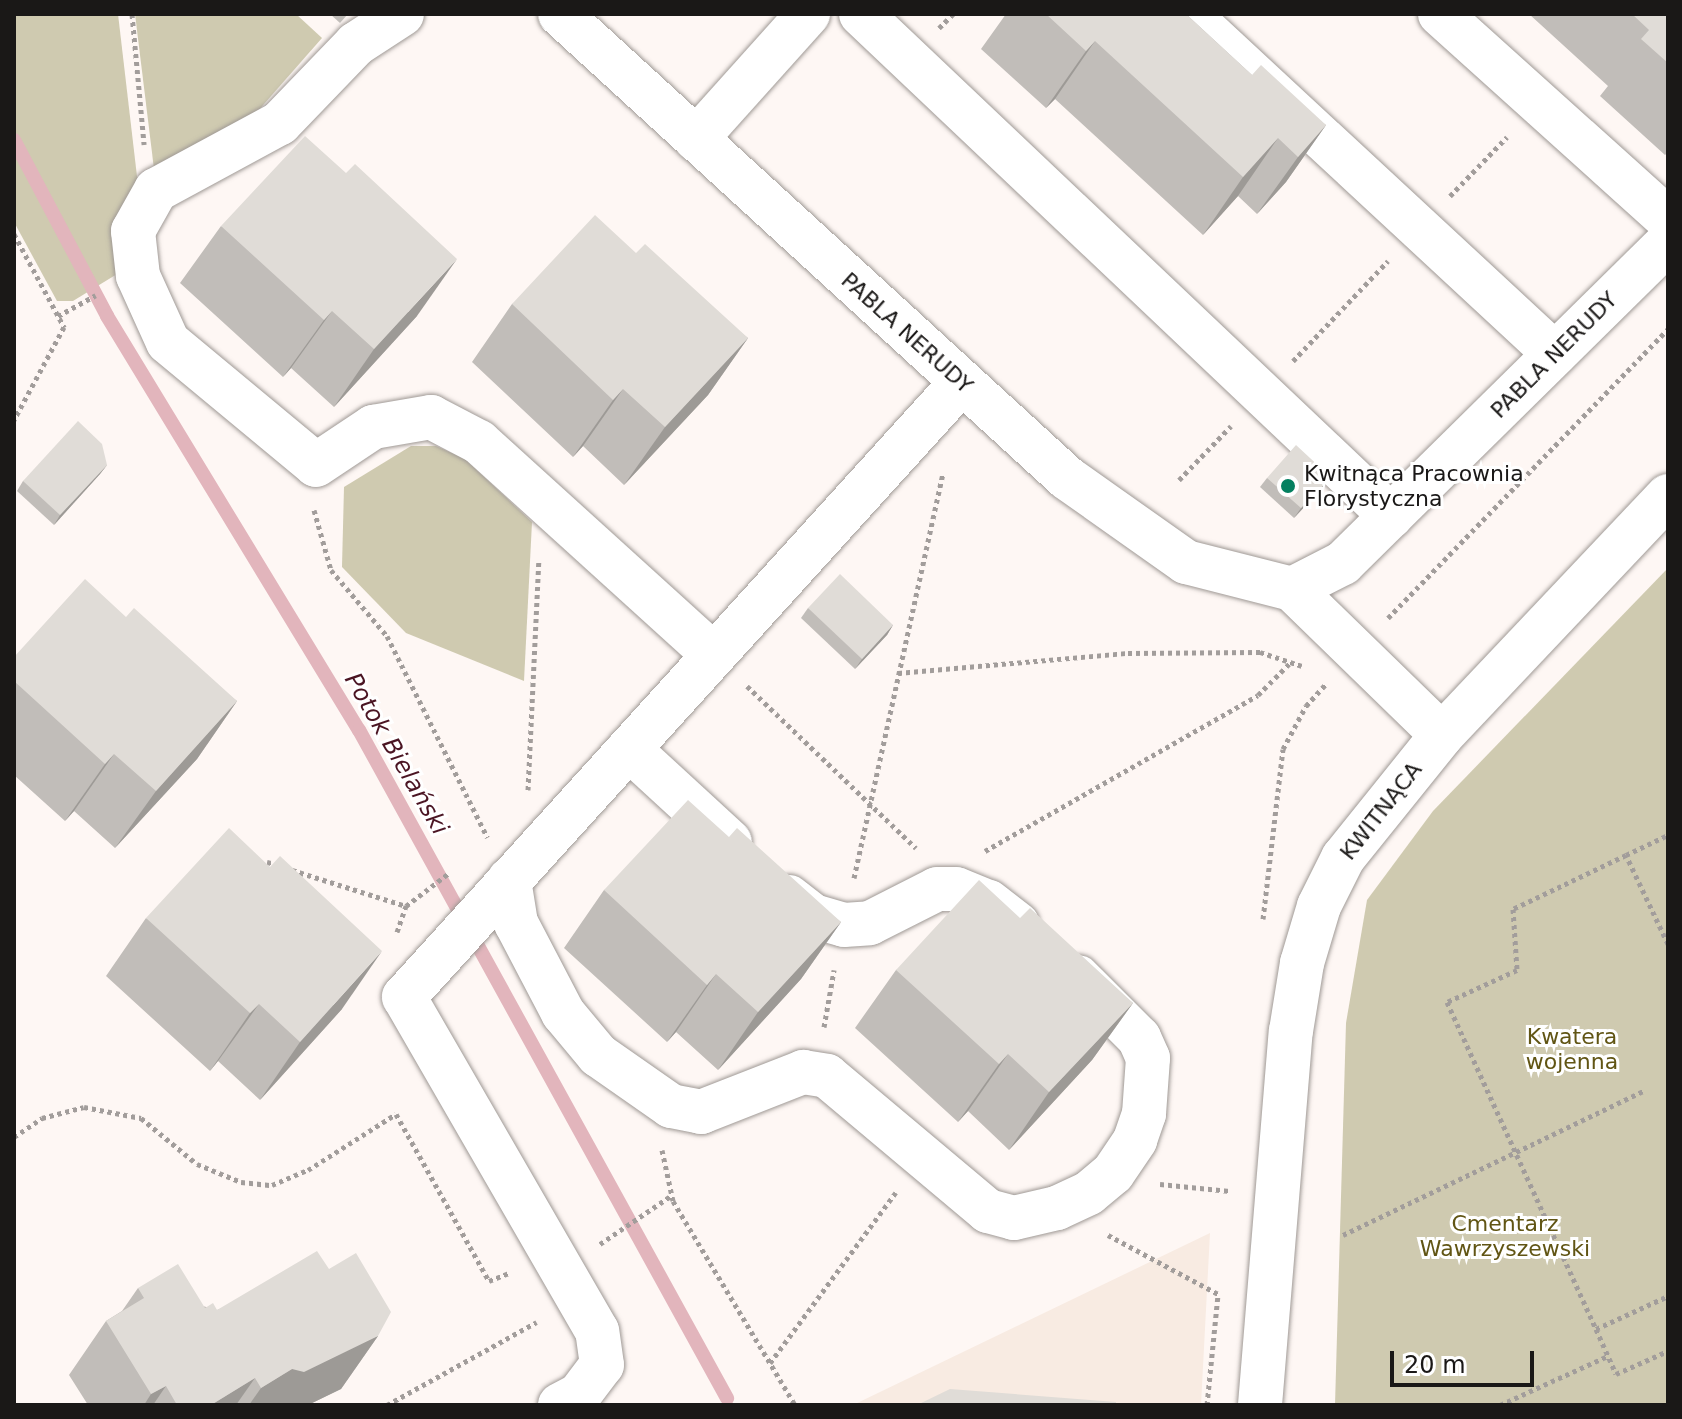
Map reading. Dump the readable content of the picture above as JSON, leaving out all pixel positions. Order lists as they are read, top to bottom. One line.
{"streets":{"street":["PABLA NERUDY","KWITNĄCA"]},"crossings":[["PABLA NERUDY","KWITNĄCA"]],"water":["Potok Bielański"],"parks":["Kwatera wojenna","Cmentarz Wawrzyszewski"],"places":["Kwitnąca Pracownia Florystyczna"],"scale_bar":"20 m"}
